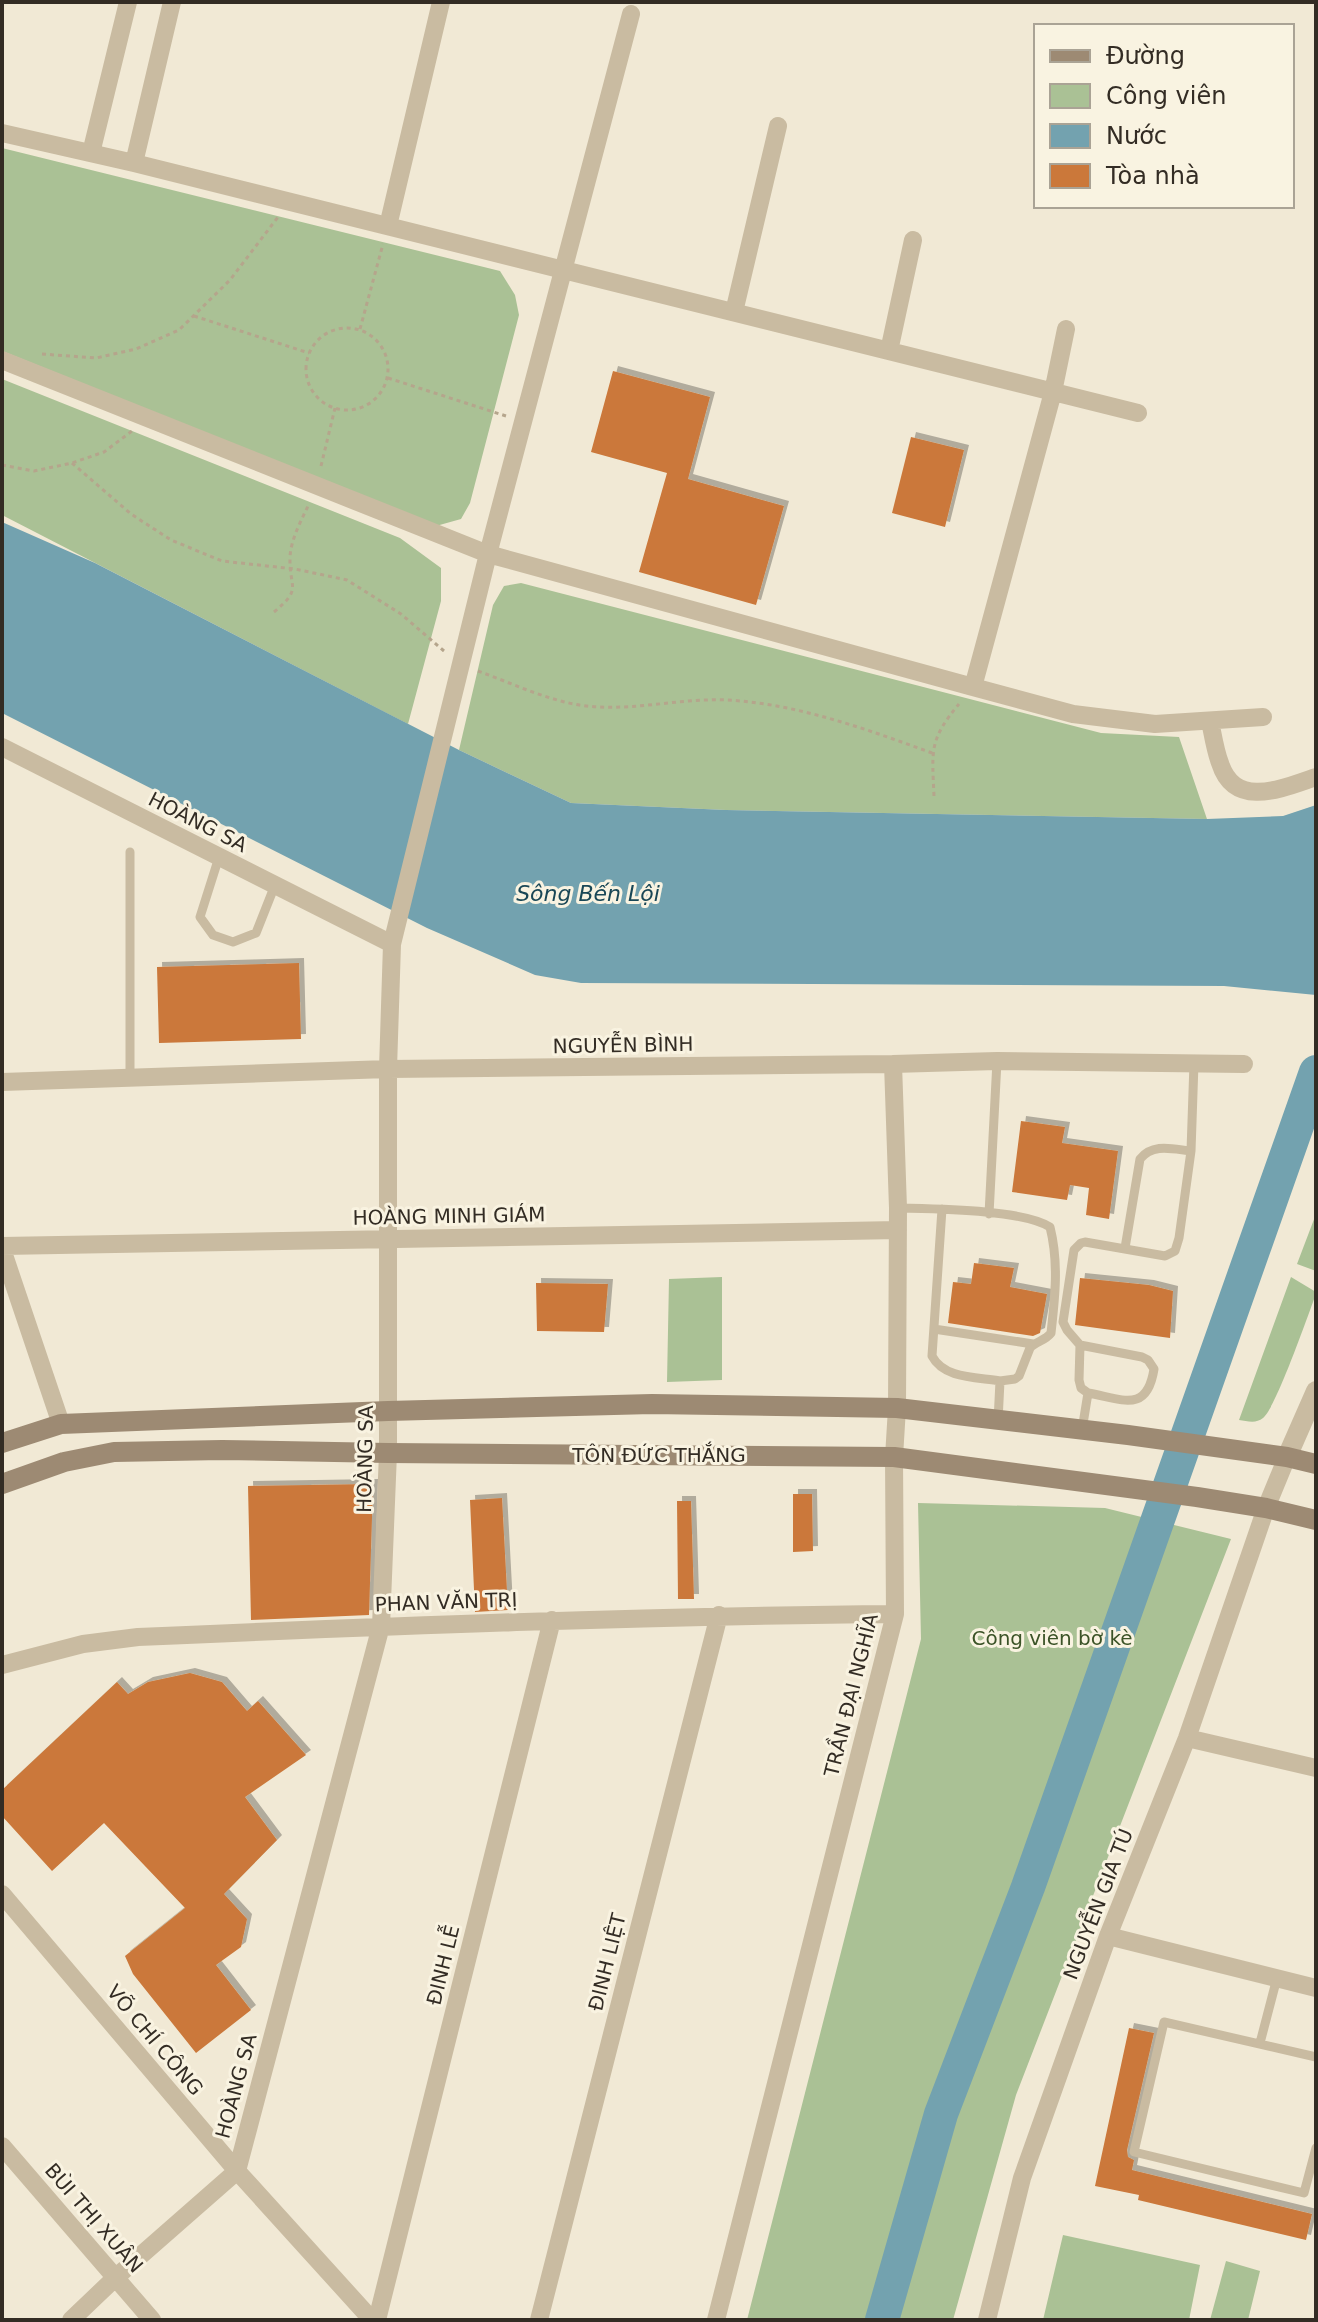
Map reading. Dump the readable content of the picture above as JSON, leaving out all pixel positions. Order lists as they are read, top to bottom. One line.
{"streets":{"main road":["TÔN ĐỨC THẮNG"],"street":["HOÀNG SA","NGUYỄN BÌNH","HOÀNG MINH GIÁM","PHAN VĂN TRỊ","TRẦN ĐẠI NGHĨA","NGUYỄN GIA TÚ","ĐINH LIỆT","ĐINH LỄ","VÕ CHÍ CÔNG","BÙI THỊ XUÂN"]},"crossings":[["HOÀNG SA","NGUYỄN BÌNH"],["HOÀNG SA","HOÀNG MINH GIÁM"],["HOÀNG SA","TÔN ĐỨC THẮNG"],["HOÀNG SA","PHAN VĂN TRỊ"],["HOÀNG SA","VÕ CHÍ CÔNG"],["NGUYỄN BÌNH","TRẦN ĐẠI NGHĨA"],["HOÀNG MINH GIÁM","TRẦN ĐẠI NGHĨA"],["TÔN ĐỨC THẮNG","TRẦN ĐẠI NGHĨA"],["TÔN ĐỨC THẮNG","NGUYỄN GIA TÚ"],["PHAN VĂN TRỊ","TRẦN ĐẠI NGHĨA"],["PHAN VĂN TRỊ","ĐINH LIỆT"],["PHAN VĂN TRỊ","ĐINH LỄ"],["ĐINH LỄ","VÕ CHÍ CÔNG"]],"water":["Sông Bến Lội"],"parks":["Công viên bờ kè"],"legend":["Đường","Công viên","Nước","Tòa nhà"]}
